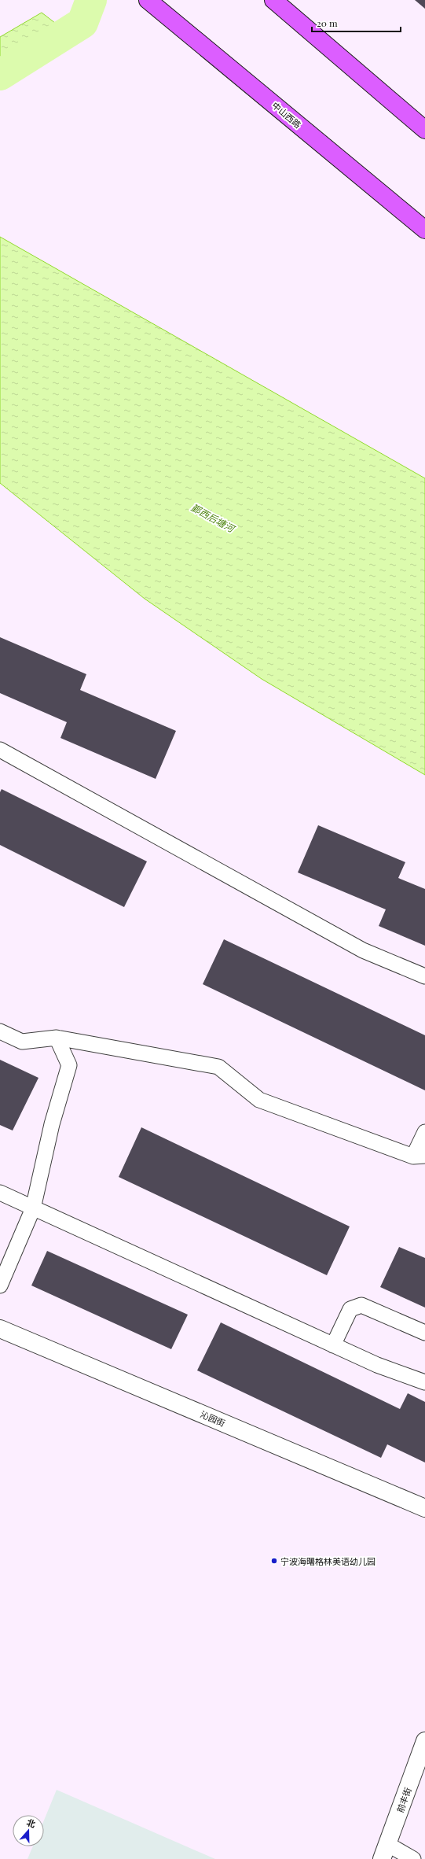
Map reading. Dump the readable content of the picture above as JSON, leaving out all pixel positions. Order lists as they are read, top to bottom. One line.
{"streets":{"main road":["中山西路"],"street":["沁园街","前丰街"]},"water":["鄞西后塘河"],"places":["宁波海曙格林美语幼儿园"],"scale_bar":"20 m","north":"top"}
